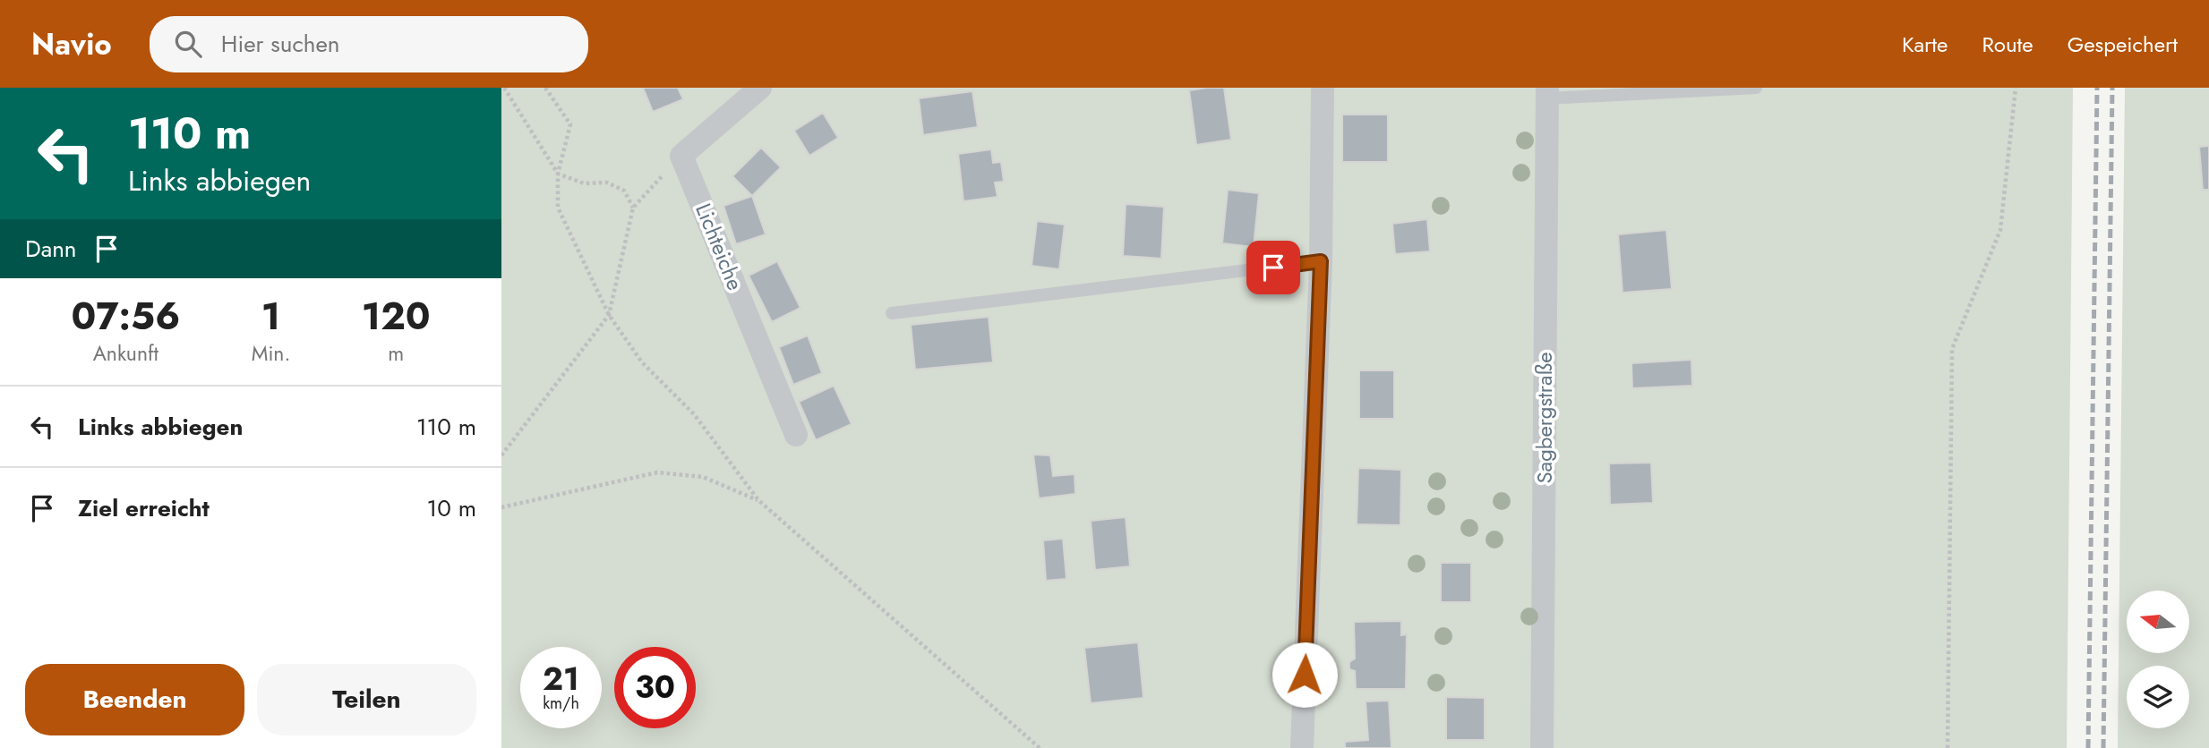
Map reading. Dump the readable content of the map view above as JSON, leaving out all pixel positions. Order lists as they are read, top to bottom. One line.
{"streets":{"street":["Lichteiche","Sagbergstraße"]},"north":"left","page":{"header":"Navio","search":"Hier suchen","nav":["Karte","Route","Gespeichert"],"turn":["110 m","Links abbiegen"],"then":"Dann","eta":["07:56","Ankunft","1","Min.","120","m"],"list":[{"name":"Links abbiegen","value":"110 m"},{"name":"Ziel erreicht","value":"10 m"}],"speed":"21 km/h","limit":"30","buttons":["Beenden","Teilen"]}}
